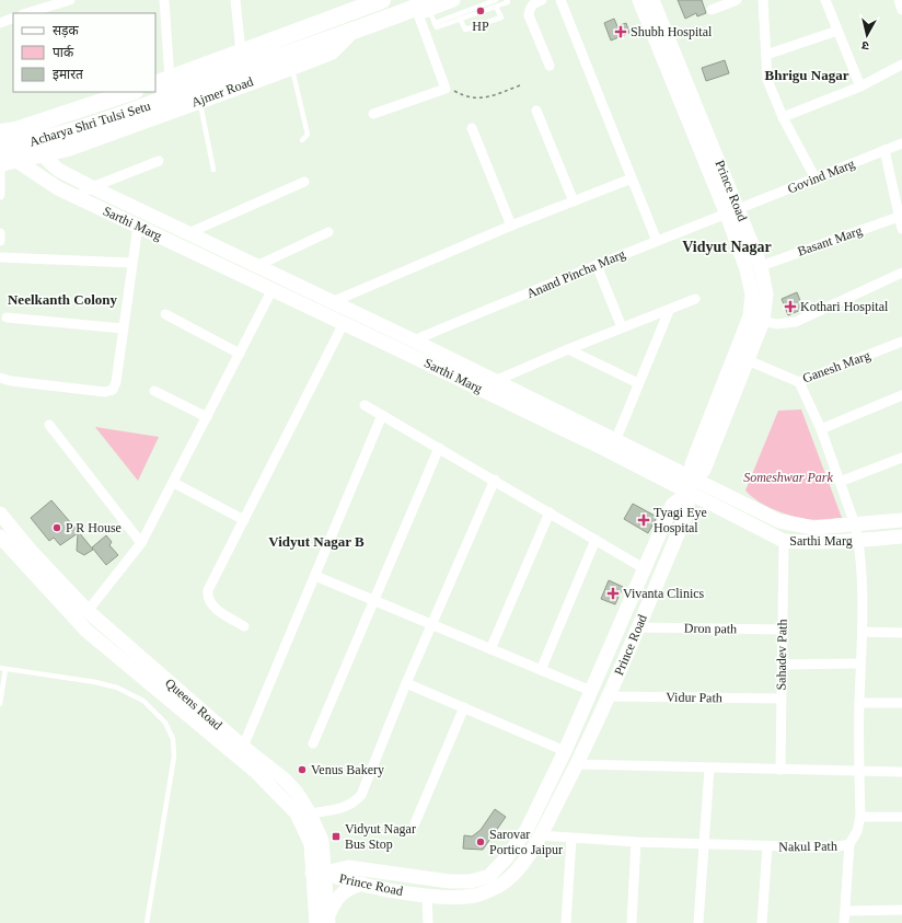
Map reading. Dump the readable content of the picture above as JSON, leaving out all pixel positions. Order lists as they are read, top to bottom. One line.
{"streets":{"highway":["Ajmer Road","Acharya Shri Tulsi Setu"],"street":["Govind Marg","Prince Road","Sarthi Marg","Basant Marg","Anand Pincha Marg","Ganesh Marg","Dron path","Sahadev Path","Vidur Path","Queens Road","Nakul Path"]},"crossings":[["Ajmer Road","Acharya Shri Tulsi Setu"],["Ajmer Road","Sarthi Marg"],["Acharya Shri Tulsi Setu","Sarthi Marg"],["Govind Marg","Prince Road"],["Govind Marg","Anand Pincha Marg"],["Prince Road","Sarthi Marg"],["Prince Road","Basant Marg"],["Prince Road","Anand Pincha Marg"],["Prince Road","Ganesh Marg"],["Prince Road","Dron path"],["Prince Road","Vidur Path"],["Prince Road","Queens Road"],["Prince Road","Nakul Path"],["Sarthi Marg","Anand Pincha Marg"],["Sarthi Marg","Sahadev Path"],["Sarthi Marg","Nakul Path"],["Ganesh Marg","Nakul Path"],["Dron path","Sahadev Path"],["Sahadev Path","Vidur Path"]],"districts":["Bhrigu Nagar","Vidyut Nagar","Neelkanth Colony","Vidyut Nagar B"],"parks":["Someshwar Park"],"places":{"other":["HP","P R House","Venus Bakery","Sarovar Portico Jaipur"],"health":["Shubh Hospital","Kothari Hospital","Tyagi Eye Hospital","Vivanta Clinics"],"transit":["Vidyut Nagar Bus Stop"]},"legend":["सड़क","पार्क","इमारत"],"north":"bottom"}
